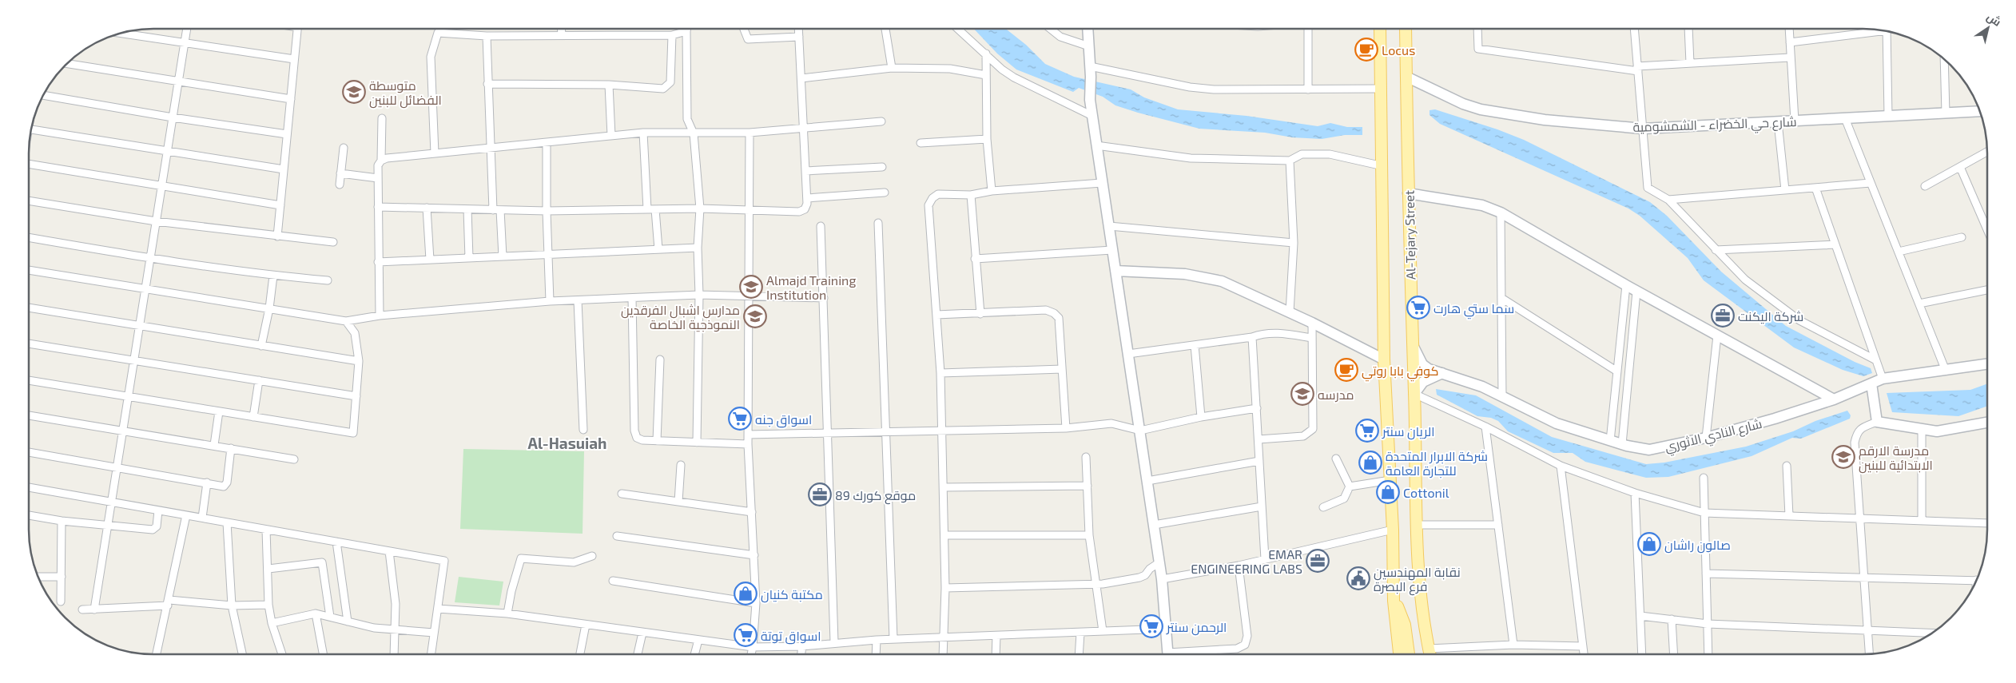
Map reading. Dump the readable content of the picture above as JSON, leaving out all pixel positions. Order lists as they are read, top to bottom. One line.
{"streets":{"main road":["Al-Tejary Street"],"street":["شارع حي الخضراء - الشمشومية","شارع النادي الاثوري"]},"crossings":[["شارع حي الخضراء - الشمشومية","Al-Tejary Street"],["Al-Tejary Street","شارع النادي الاثوري"]],"districts":["Al-Hasuiah"],"places":{"cafe":["Locus","كوفي بابا روتي"],"school or university":["متوسطة الفضائل للبنين","Almajd Training Institution","مدارس اشبال الفرقدين النموذجية الخاصة","مدرسه","مدرسة الارقم الابتدائية للبنين"],"supermarket":["سما ستي هارت","اسواق جنه","الريان سنتر","الرحمن سنتر","اسواق توتة"],"office":["شركة اليكنت","موقع كورك 89","EMAR ENGINEERING LABS"],"shop":["شركة الابرار المتحدة للتجارة العامة","Cottonil","صالون راشان","مكتبة كنيان"],"public building":["نقابة المهندسين فرع البصرة"]},"north":"top right"}
